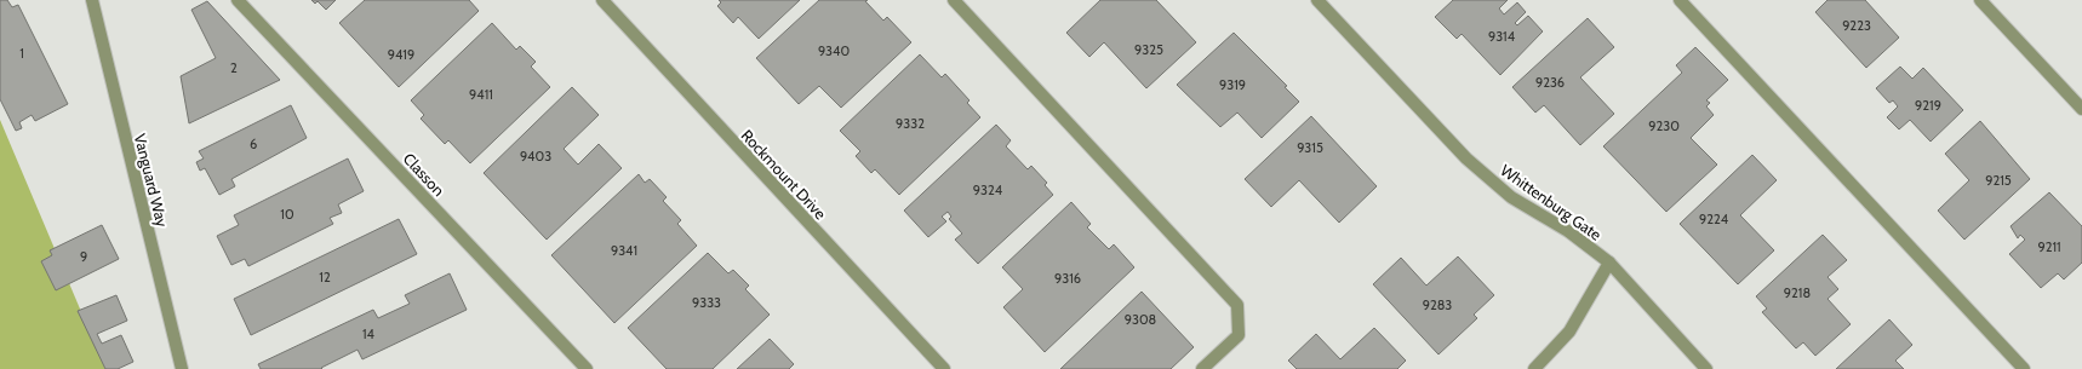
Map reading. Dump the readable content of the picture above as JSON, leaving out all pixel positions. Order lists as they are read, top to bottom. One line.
{"streets":{"street":["Classon","Rockmount Drive","Vanguard Way","Whittenburg Gate"]},"house_numbers":["9223","9314","9325","9340","1","9419","2","9236","9319","9411","9219","9332","9230","6","9315","9403","9215","9324","10","9224","9211","9341","9","12","9316","9218","9333","9283","9308","14"]}
